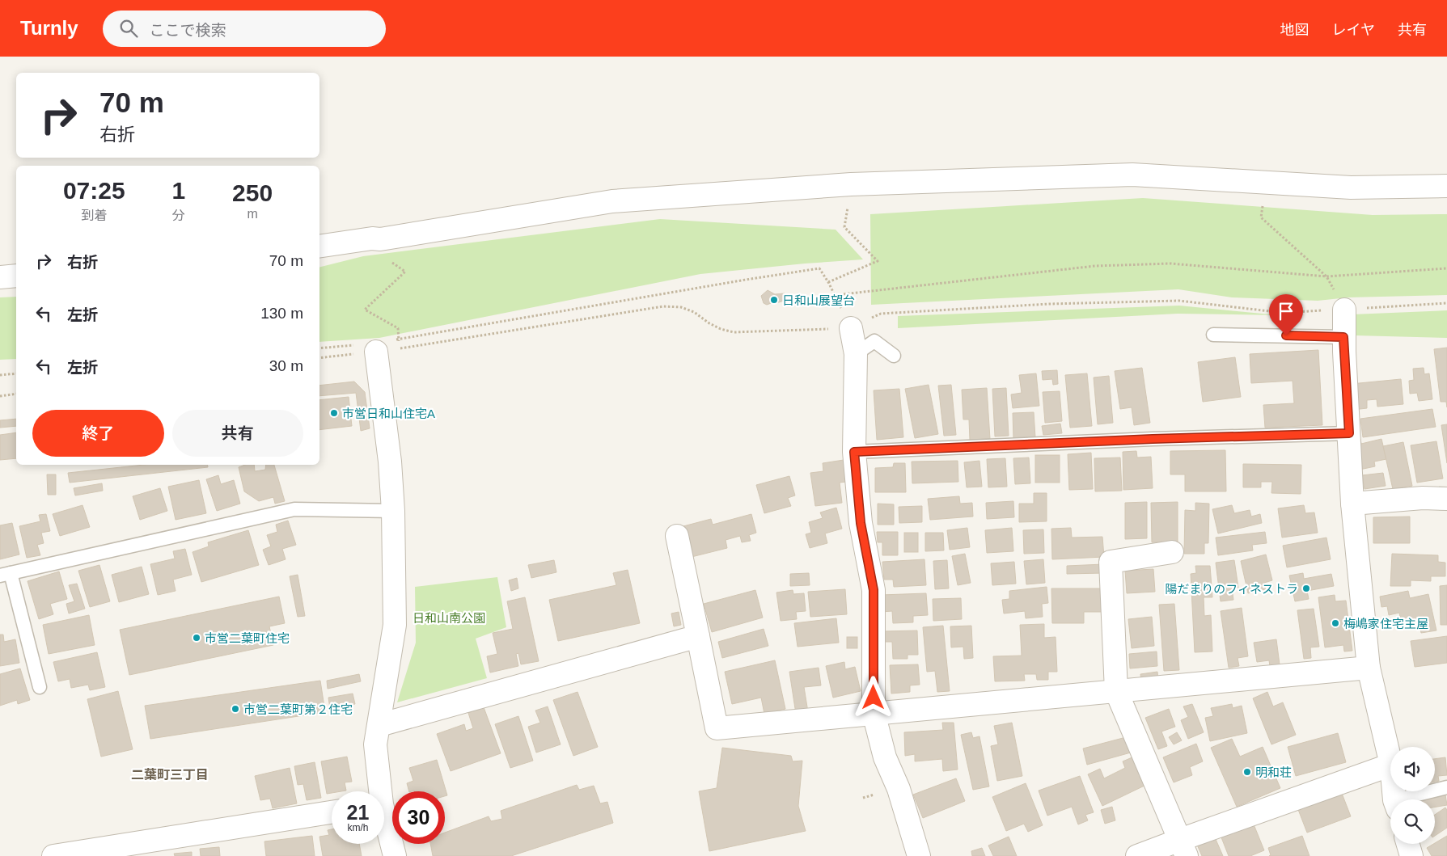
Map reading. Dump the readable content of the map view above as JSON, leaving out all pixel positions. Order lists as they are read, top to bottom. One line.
{"districts":["二葉町三丁目"],"parks":["日和山南公園"],"places":["日和山展望台","市営日和山住宅A","陽だまりのフィネストラ","梅嶋家住宅主屋","市営二葉町住宅","市営二葉町第２住宅","明和荘"],"page":{"header":"Turnly","search":"ここで検索","nav":["地図","レイヤ","共有"],"turn":["70 m","右折"],"eta":["07:25","到着","1","分","250","m"],"list":[{"name":"右折","value":"70 m"},{"name":"左折","value":"130 m"},{"name":"左折","value":"30 m"}],"buttons":["終了","共有"],"speed":"21 km/h","limit":"30"}}
